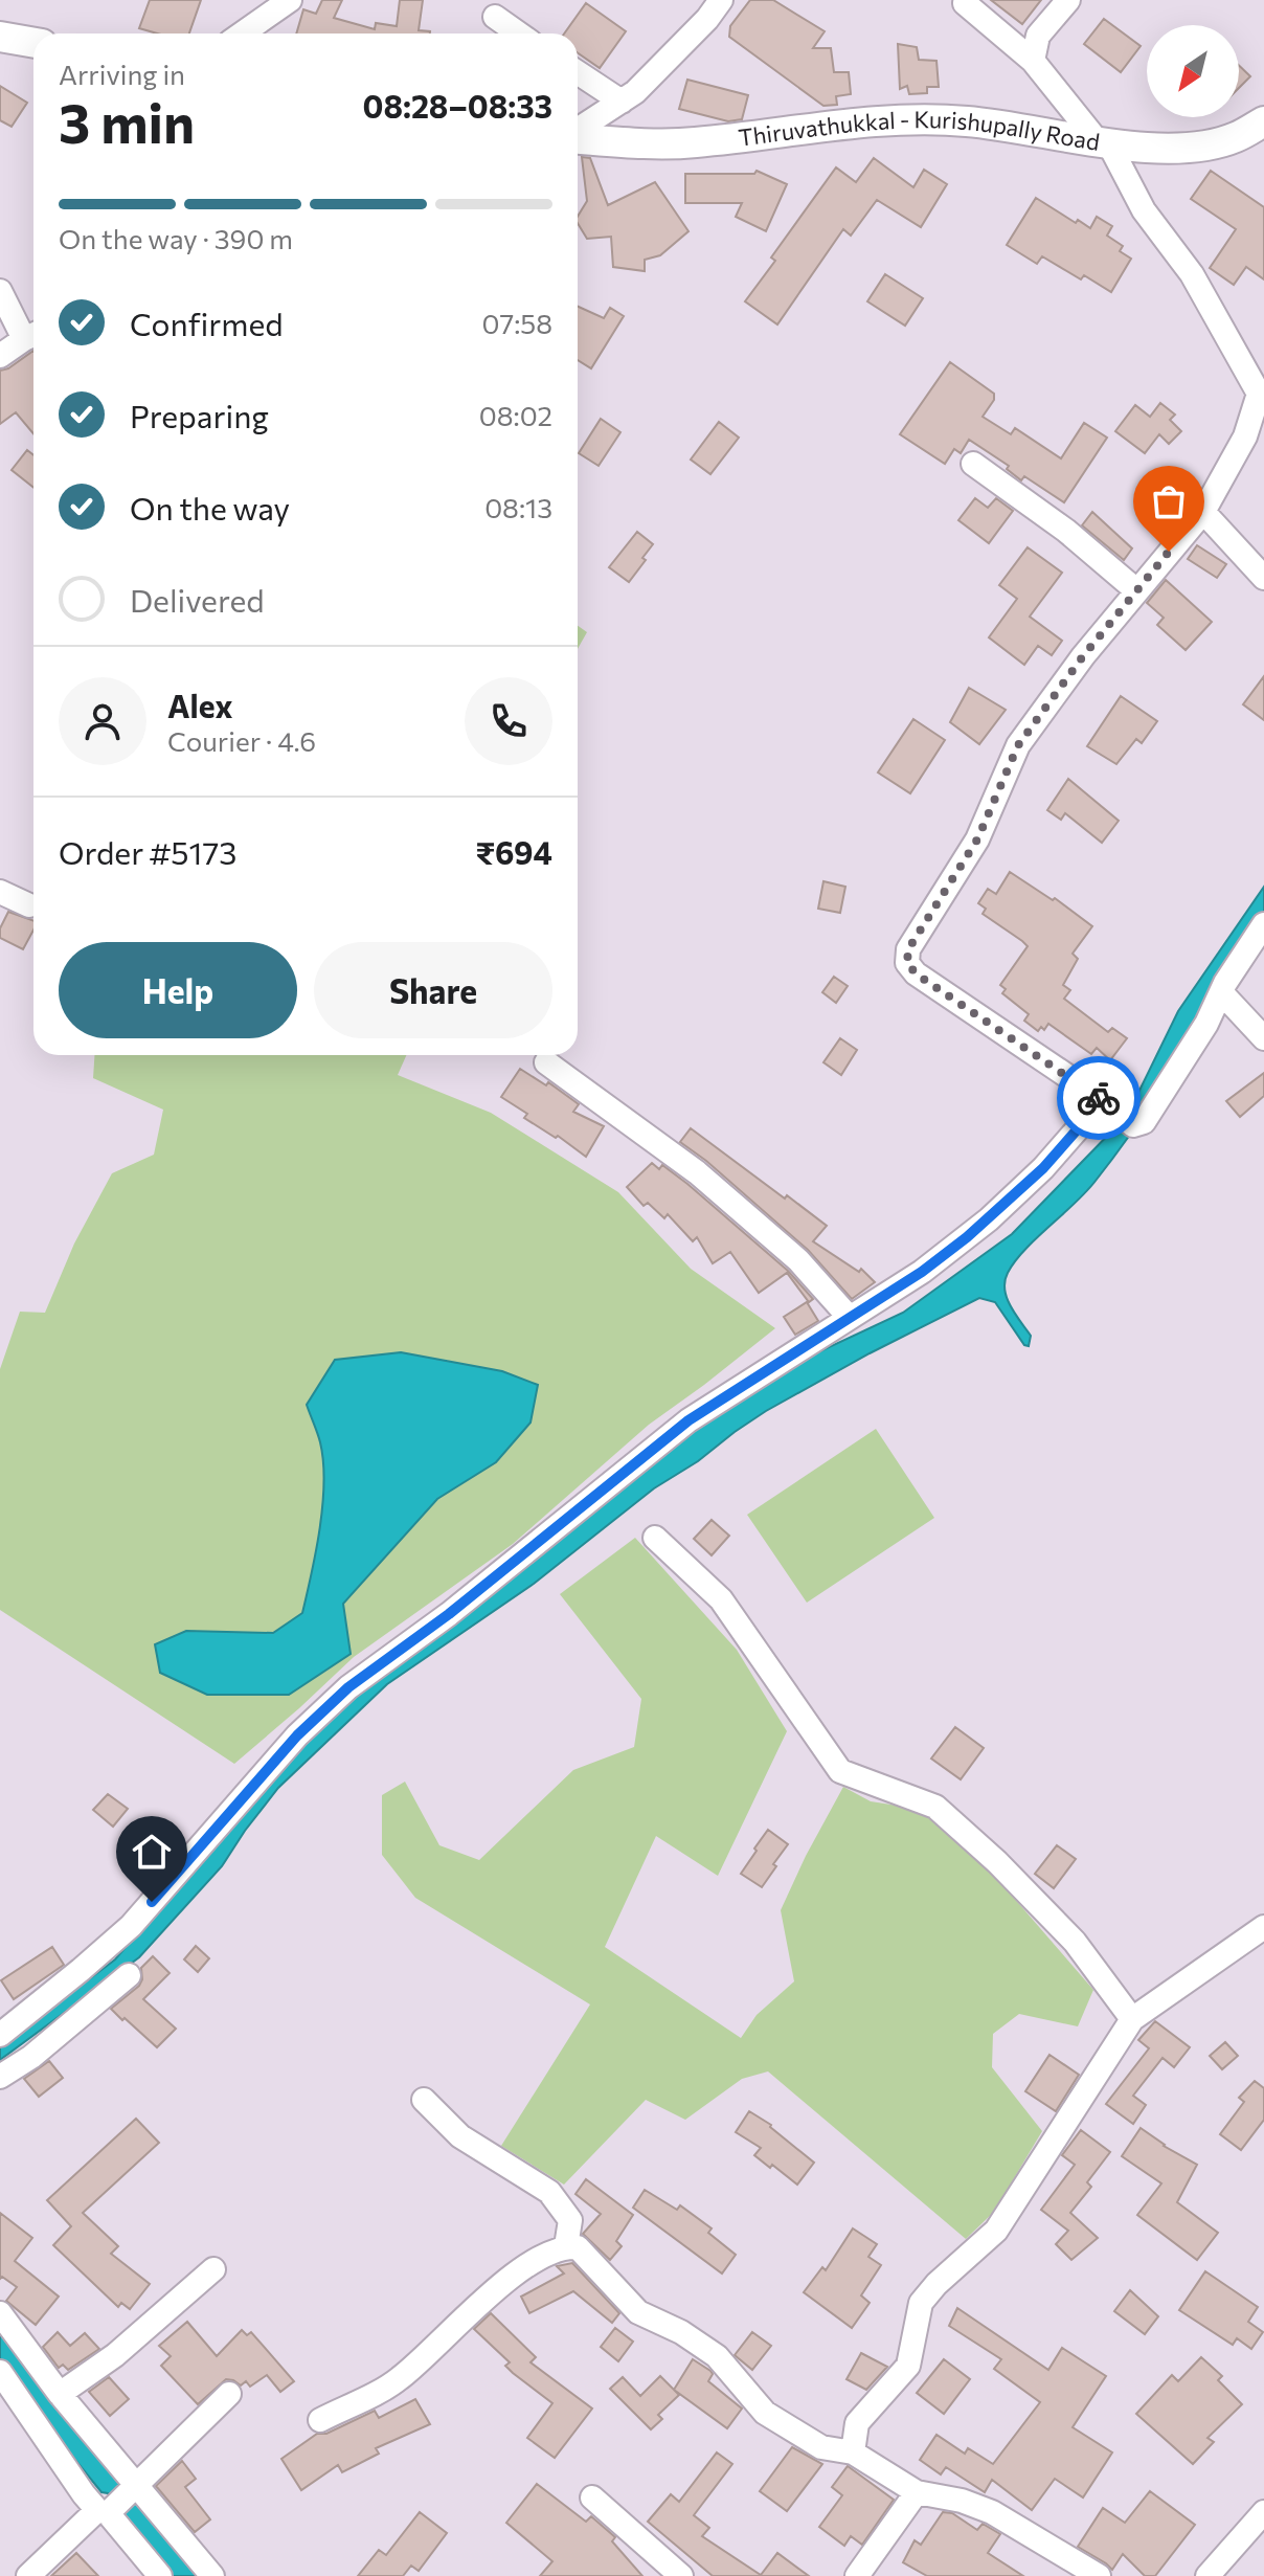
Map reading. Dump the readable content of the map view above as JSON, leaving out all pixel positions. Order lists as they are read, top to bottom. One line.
{"streets":{"main road":["Thiruvathukkal - Kurishupally Road"]},"north":"bottom left","page":{"heading":["3 min","Arriving in","08:28–08:33"],"panel":["Alex","Courier · 4.6","Order #5173","₹694"],"bar":"On the way · 390 m","list":[["Confirmed","07:58"],["Preparing","08:02"],["On the way","08:13"],"Delivered"],"buttons":["Help","Share"]}}
